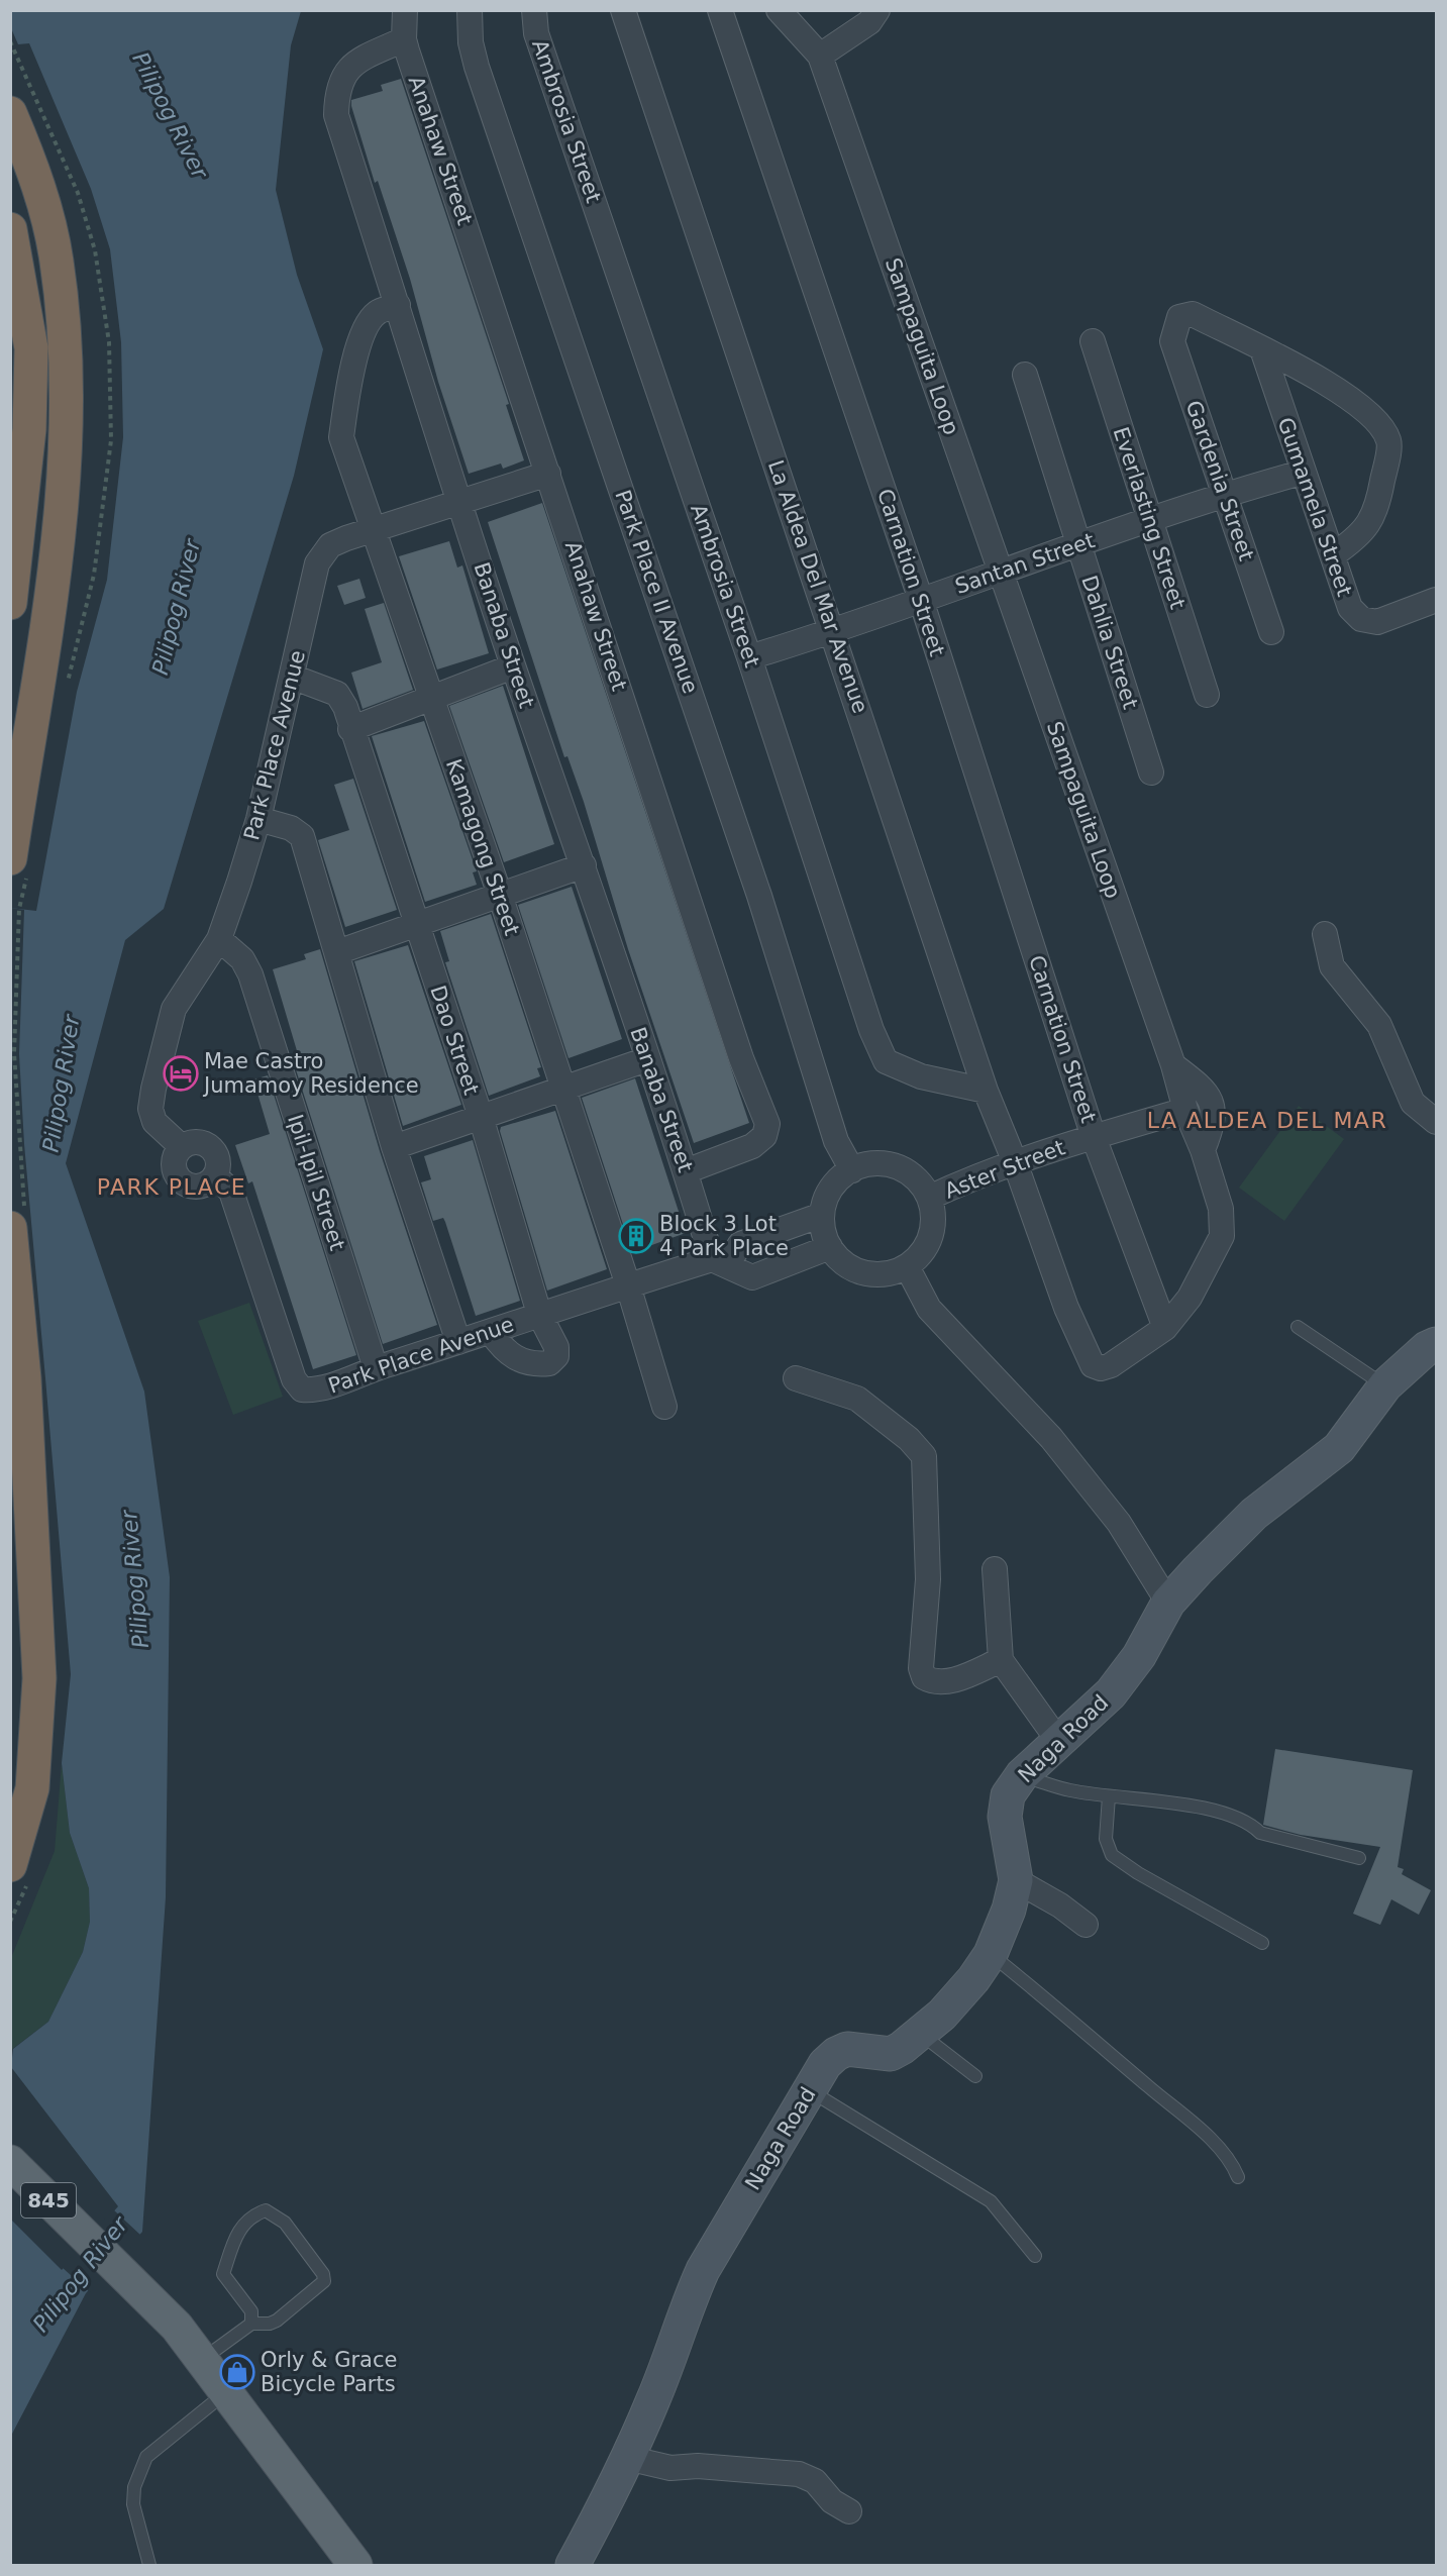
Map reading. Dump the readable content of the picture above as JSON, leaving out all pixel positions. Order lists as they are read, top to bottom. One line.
{"streets":{"main road":["845"],"street":["Ambrosia Street","Anahaw Street","Sampaguita Loop","Gardenia Street","Gumamela Street","Everlasting Street","Santan Street","Carnation Street","La Aldea Del Mar Avenue","Park Place II Avenue","Banaba Street","Dahlia Street","Park Place Avenue","Kamagong Street","Dao Street","Aster Street","Ipil-Ipil Street","Naga Road"]},"crossings":[["Ambrosia Street","Santan Street"],["Ambrosia Street","La Aldea Del Mar Avenue"],["Anahaw Street","Banaba Street"],["Anahaw Street","Park Place Avenue"],["Sampaguita Loop","Santan Street"],["Sampaguita Loop","Carnation Street"],["Sampaguita Loop","La Aldea Del Mar Avenue"],["Sampaguita Loop","Aster Street"],["Gardenia Street","Gumamela Street"],["Gardenia Street","Santan Street"],["Gumamela Street","Santan Street"],["Everlasting Street","Santan Street"],["Santan Street","Carnation Street"],["Santan Street","La Aldea Del Mar Avenue"],["Santan Street","Dahlia Street"],["Carnation Street","Aster Street"],["La Aldea Del Mar Avenue","Aster Street"],["Park Place II Avenue","Aster Street"],["Banaba Street","Park Place Avenue"],["Banaba Street","Kamagong Street"],["Park Place Avenue","Kamagong Street"],["Park Place Avenue","Dao Street"],["Park Place Avenue","Ipil-Ipil Street"]],"districts":["LA ALDEA DEL MAR","PARK PLACE"],"water":["Pilipog River"],"places":{"hotel":["Mae Castro Jumamoy Residence"],"building":["Block 3 Lot 4 Park Place"],"shop":["Orly & Grace Bicycle Parts"]}}
